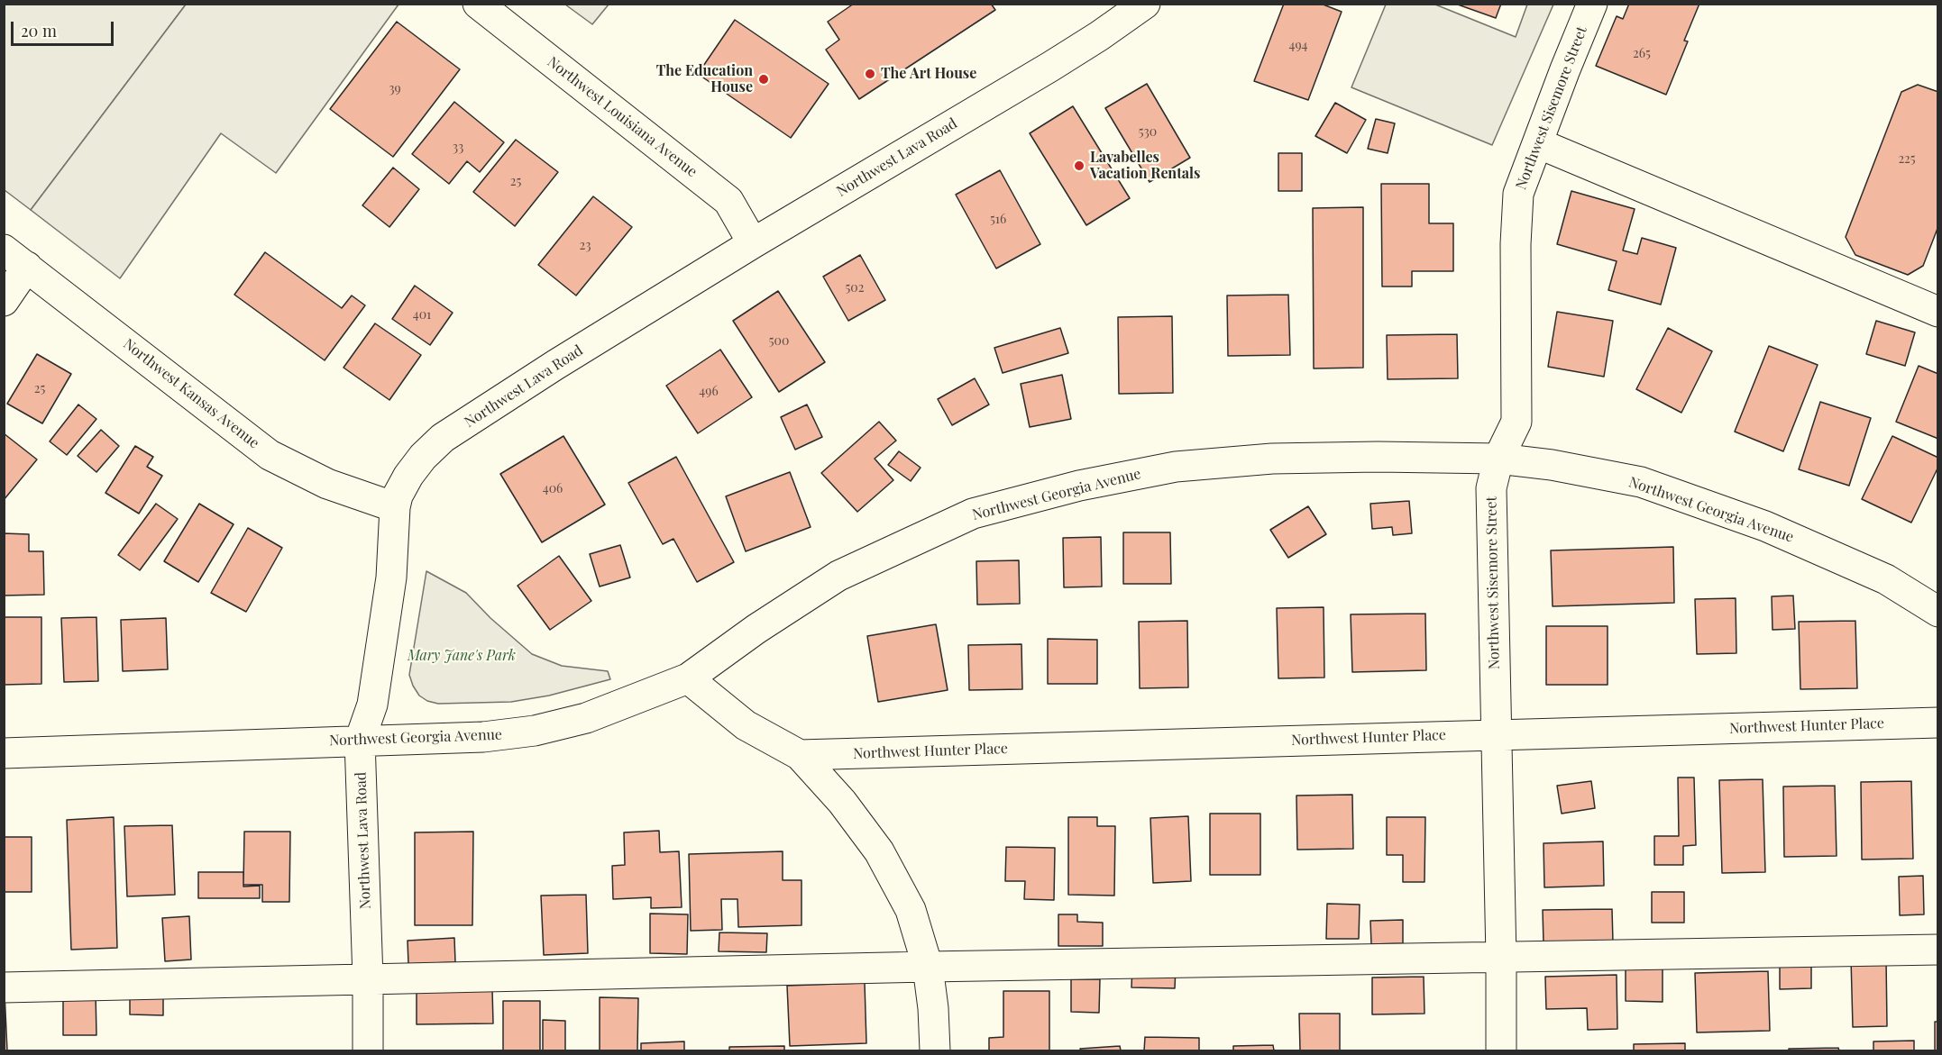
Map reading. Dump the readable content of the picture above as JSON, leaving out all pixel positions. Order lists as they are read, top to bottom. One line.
{"streets":{"street":["Northwest Sisemore Street","Northwest Louisiana Avenue","Northwest Lava Road","Northwest Kansas Avenue","Northwest Georgia Avenue","Northwest Hunter Place"]},"crossings":[["Northwest Sisemore Street","Northwest Georgia Avenue"],["Northwest Sisemore Street","Northwest Hunter Place"],["Northwest Louisiana Avenue","Northwest Lava Road"],["Northwest Lava Road","Northwest Kansas Avenue"],["Northwest Lava Road","Northwest Georgia Avenue"]],"parks":["Mary Jane's Park"],"places":["The Art House","The Education House","Lavabelles Vacation Rentals"],"house_numbers":["494","265","39","530","33","225","25","516","23","502","401","500","25","496","406"],"scale_bar":"20 m"}
